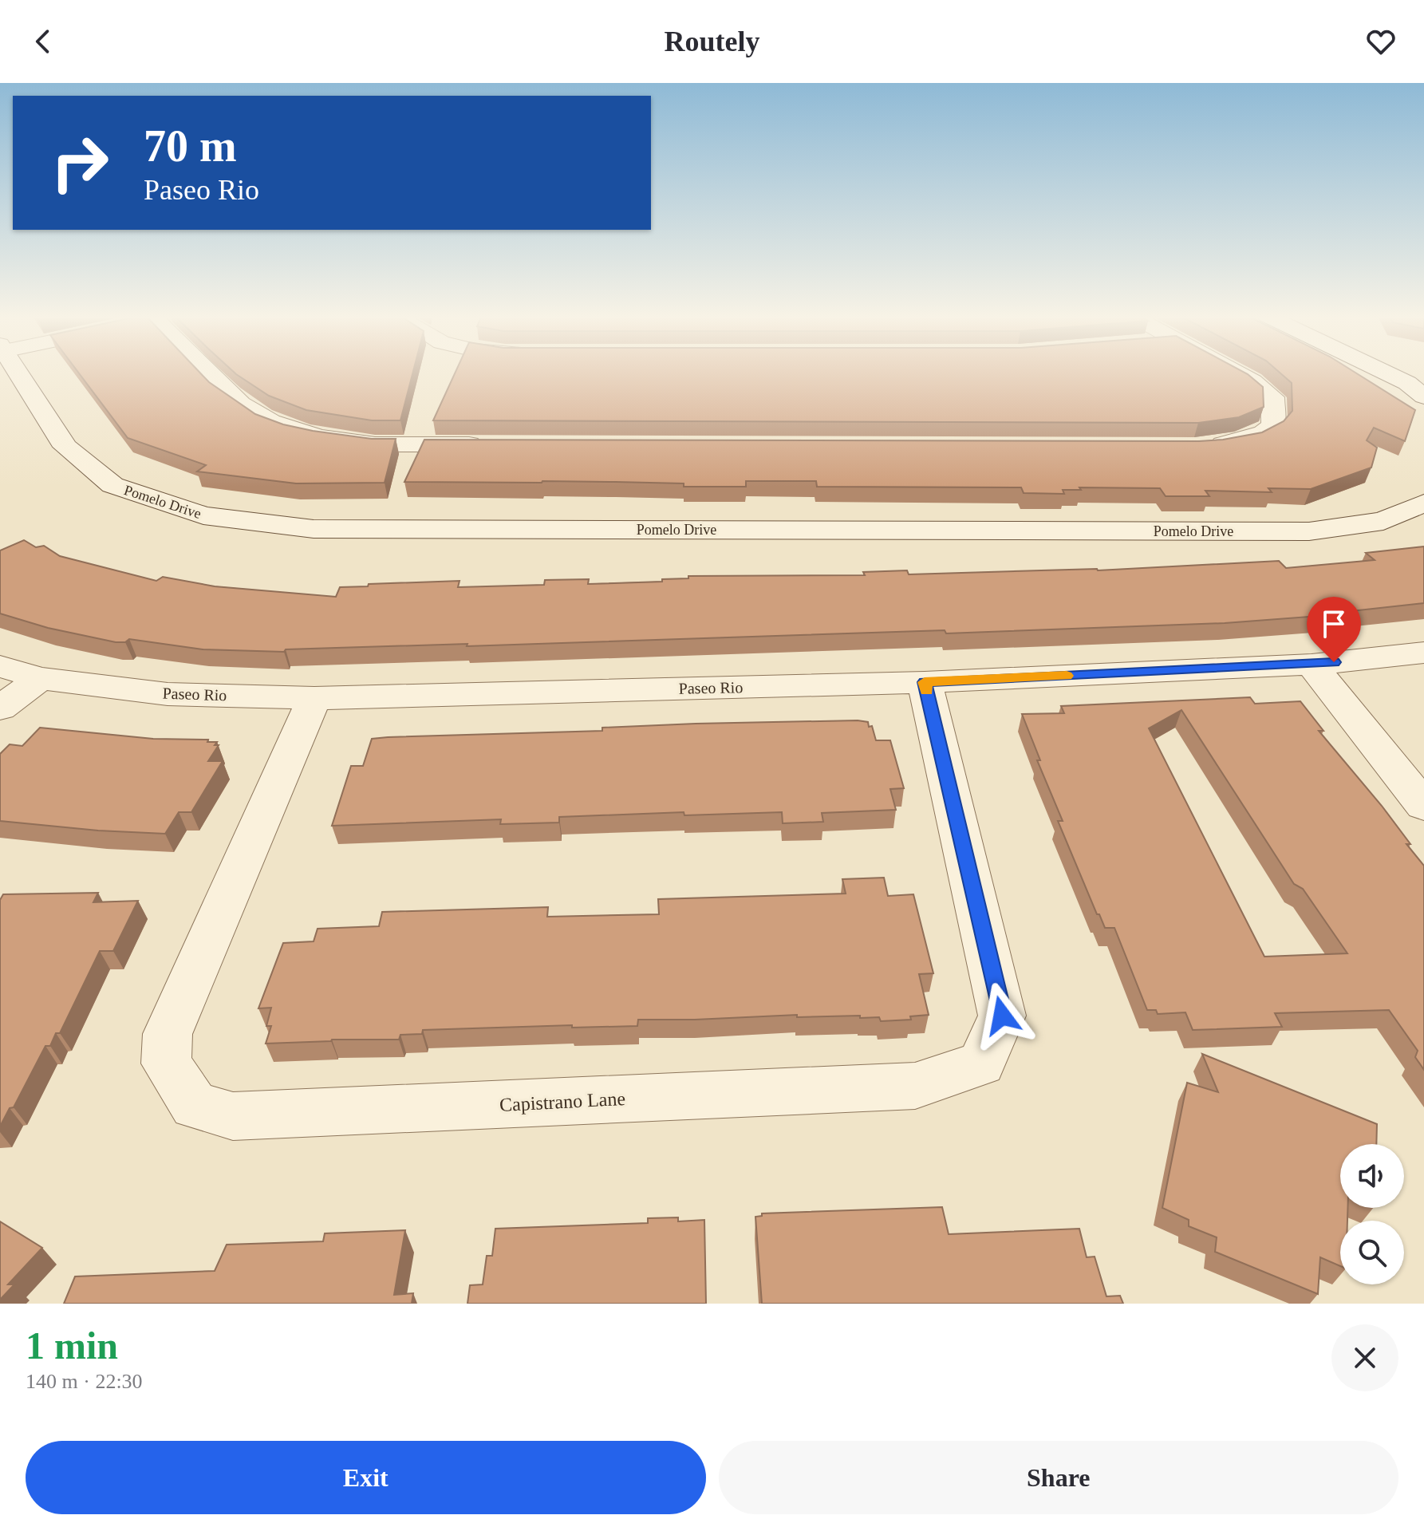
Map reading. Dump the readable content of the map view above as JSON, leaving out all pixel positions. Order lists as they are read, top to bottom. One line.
{"streets":{"street":["Pomelo Drive","Paseo Rio","Capistrano Lane"]},"crossings":[["Paseo Rio","Capistrano Lane"]],"page":{"header":"Routely","turn":["70 m","Paseo Rio"],"heading":["1 min","140 m · 22:30"],"buttons":["Exit","Share"]}}
